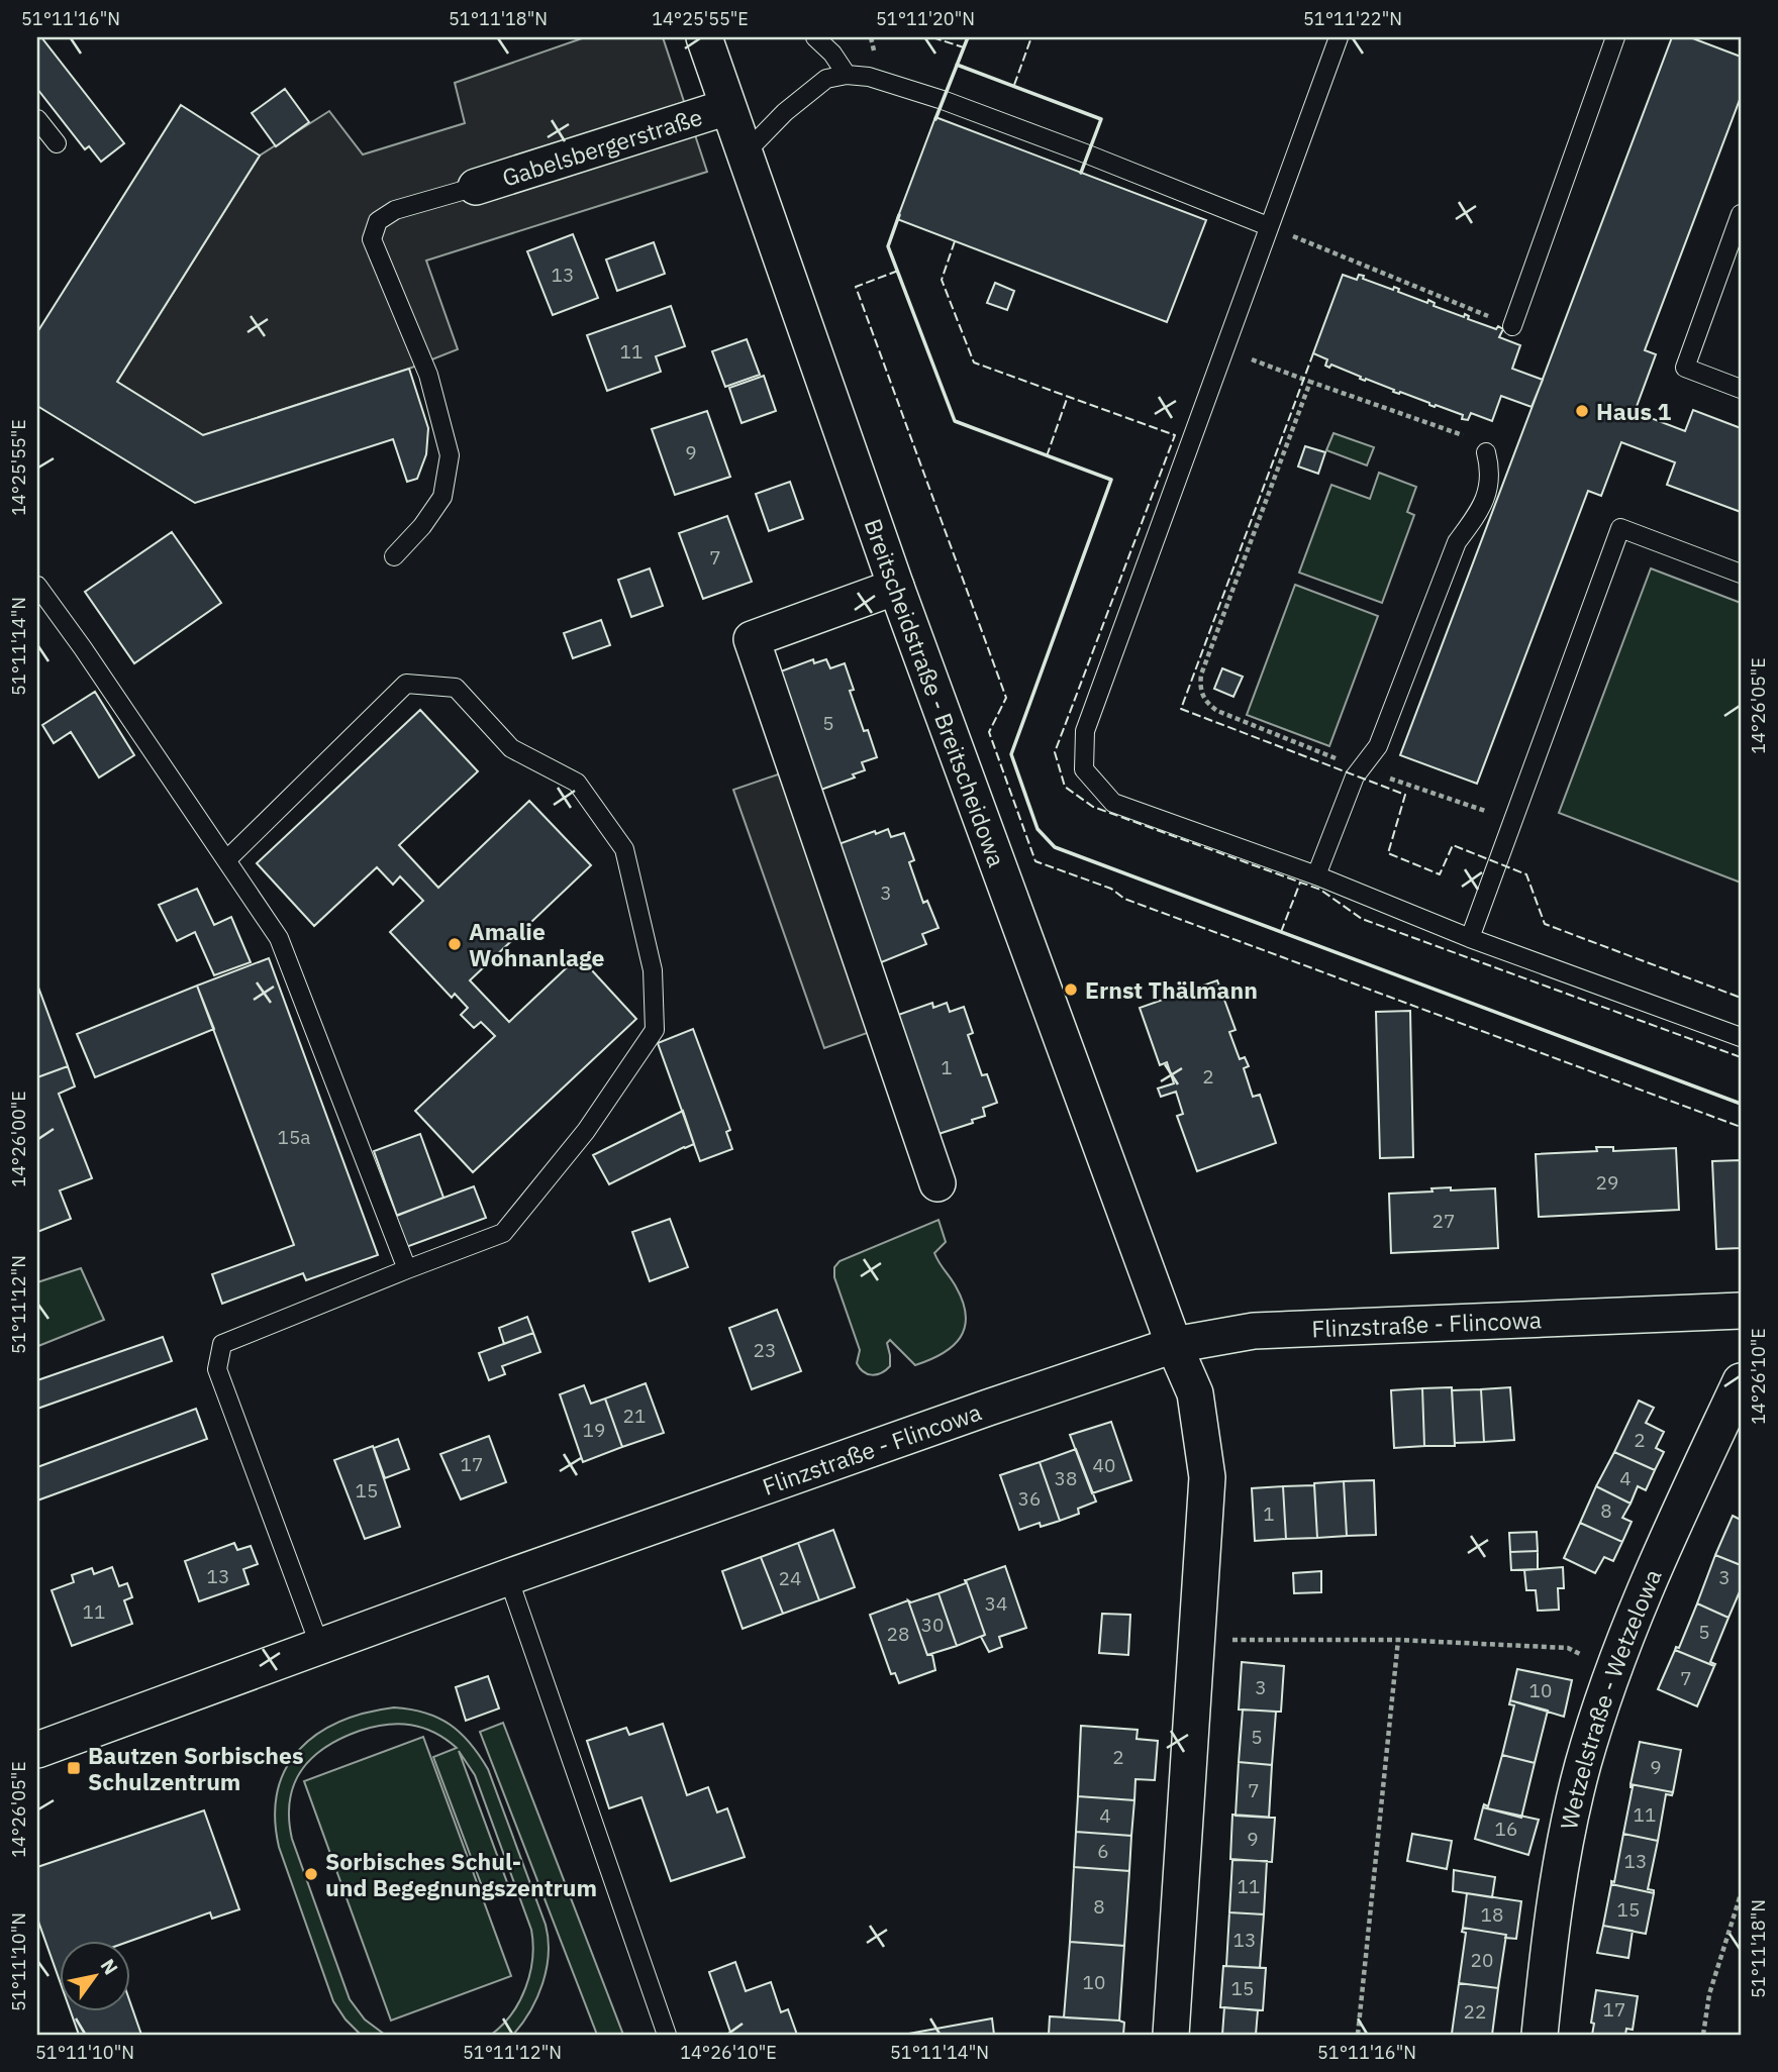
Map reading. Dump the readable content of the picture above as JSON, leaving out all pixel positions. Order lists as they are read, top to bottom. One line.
{"streets":{"street":["Gabelsbergerstraße","Breitscheidstraße - Breitscheidowa","Flinzstraße - Flincowa","Wetzelstraße - Wetzelowa"]},"crossings":[["Gabelsbergerstraße","Breitscheidstraße - Breitscheidowa"],["Breitscheidstraße - Breitscheidowa","Flinzstraße - Flincowa"]],"places":{"other":["Haus 1","Amalie Wohnanlage","Ernst Thälmann","Sorbisches Schul- und Begegnungszentrum"],"transit":["Bautzen Sorbisches Schulzentrum"]},"house_numbers":["13","11","9","7","5","3","1","2","15a","29","27","23","21","19","2","17","40","38","4","15","36","8","1","13","3","24","34","11","30","5","28","7","3","10","5","2","9","7","11","4","16","9","6","13","11","8","15","18","13","20","10","15","17","22"],"north":"top right","coordinates":["51°11'16\"N","51°11'18\"N","14°25'55\"E","51°11'20\"N","51°11'22\"N","51°11'14\"N","14°26'05\"E","14°26'00\"E","51°11'12\"N","14°26'10\"E","51°11'10\"N"]}
